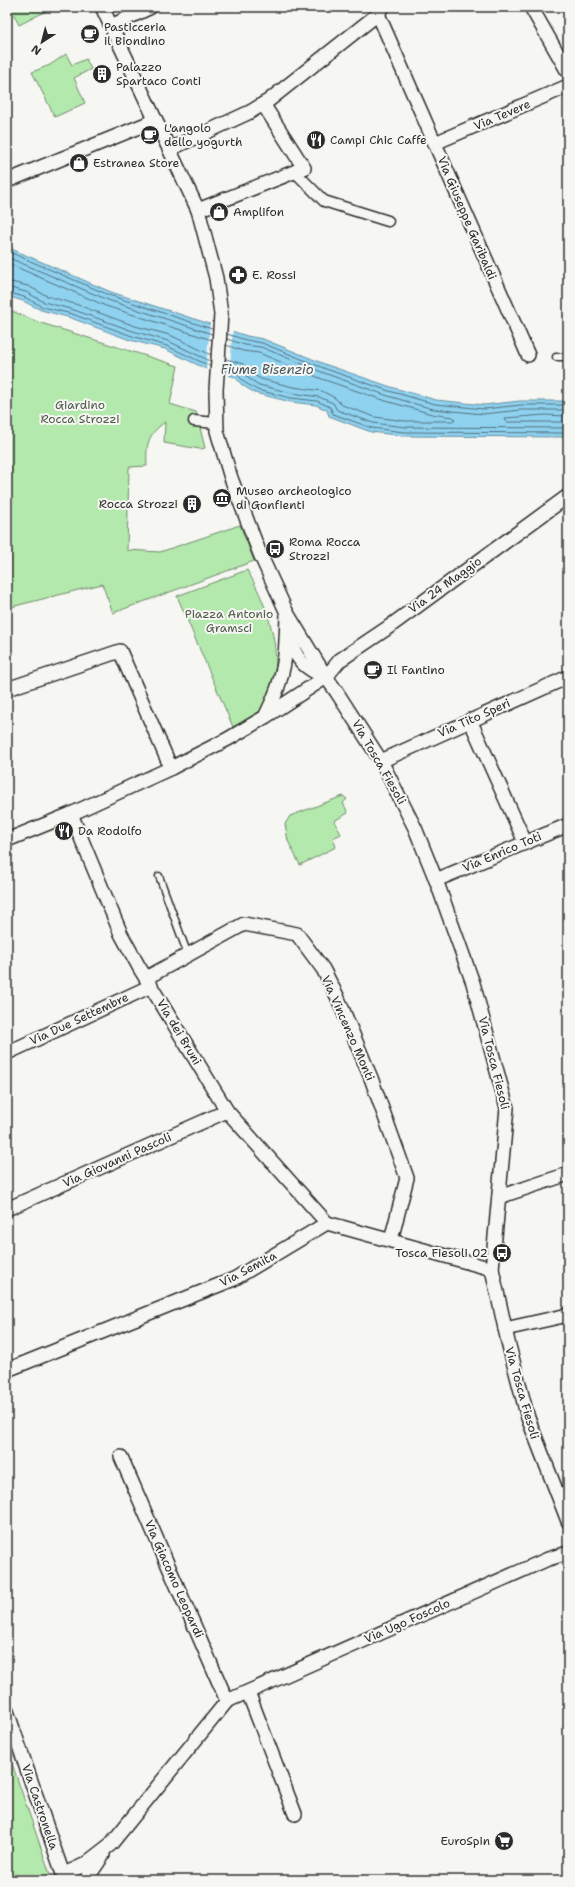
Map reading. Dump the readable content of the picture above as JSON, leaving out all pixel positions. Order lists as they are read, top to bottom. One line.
{"streets":{"street":["Via Tevere","Via Giuseppe Garibaldi","Via 24 Maggio","Via Tito Speri","Via Tosca Fiesoli","Via Enrico Toti","Via Due Settembre","Via Vincenzo Monti","Via dei Bruni","Via Giovanni Pascoli","Via Semita","Via Giacomo Leopardi","Via Ugo Foscolo","Via Castronella"]},"crossings":[["Via Tevere","Via Giuseppe Garibaldi"],["Via 24 Maggio","Via Tosca Fiesoli"],["Via Tito Speri","Via Tosca Fiesoli"],["Via Tosca Fiesoli","Via Enrico Toti"],["Via Due Settembre","Via Vincenzo Monti"],["Via Due Settembre","Via dei Bruni"],["Via Vincenzo Monti","Via dei Bruni"],["Via dei Bruni","Via Giovanni Pascoli"],["Via dei Bruni","Via Semita"],["Via Giacomo Leopardi","Via Ugo Foscolo"],["Via Ugo Foscolo","Via Castronella"]],"water":["Fiume Bisenzio"],"parks":["Giardino Rocca Strozzi","Piazza Antonio Gramsci"],"places":{"cafe":["Pasticceria il Biondino","L'angolo dello yogurth","Il Fantino"],"building":["Palazzo Spartaco Conti","Rocca Strozzi"],"restaurant":["Campi Chic Caffe","Da Rodolfo"],"shop":["Estranea Store","Amplifon"],"pharmacy":["E. Rossi"],"museum":["Museo archeologico di Gonfienti"],"bus stop":["Roma Rocca Strozzi","Tosca Fiesoli 02"],"supermarket":["EuroSpin"]},"north":"bottom left"}
